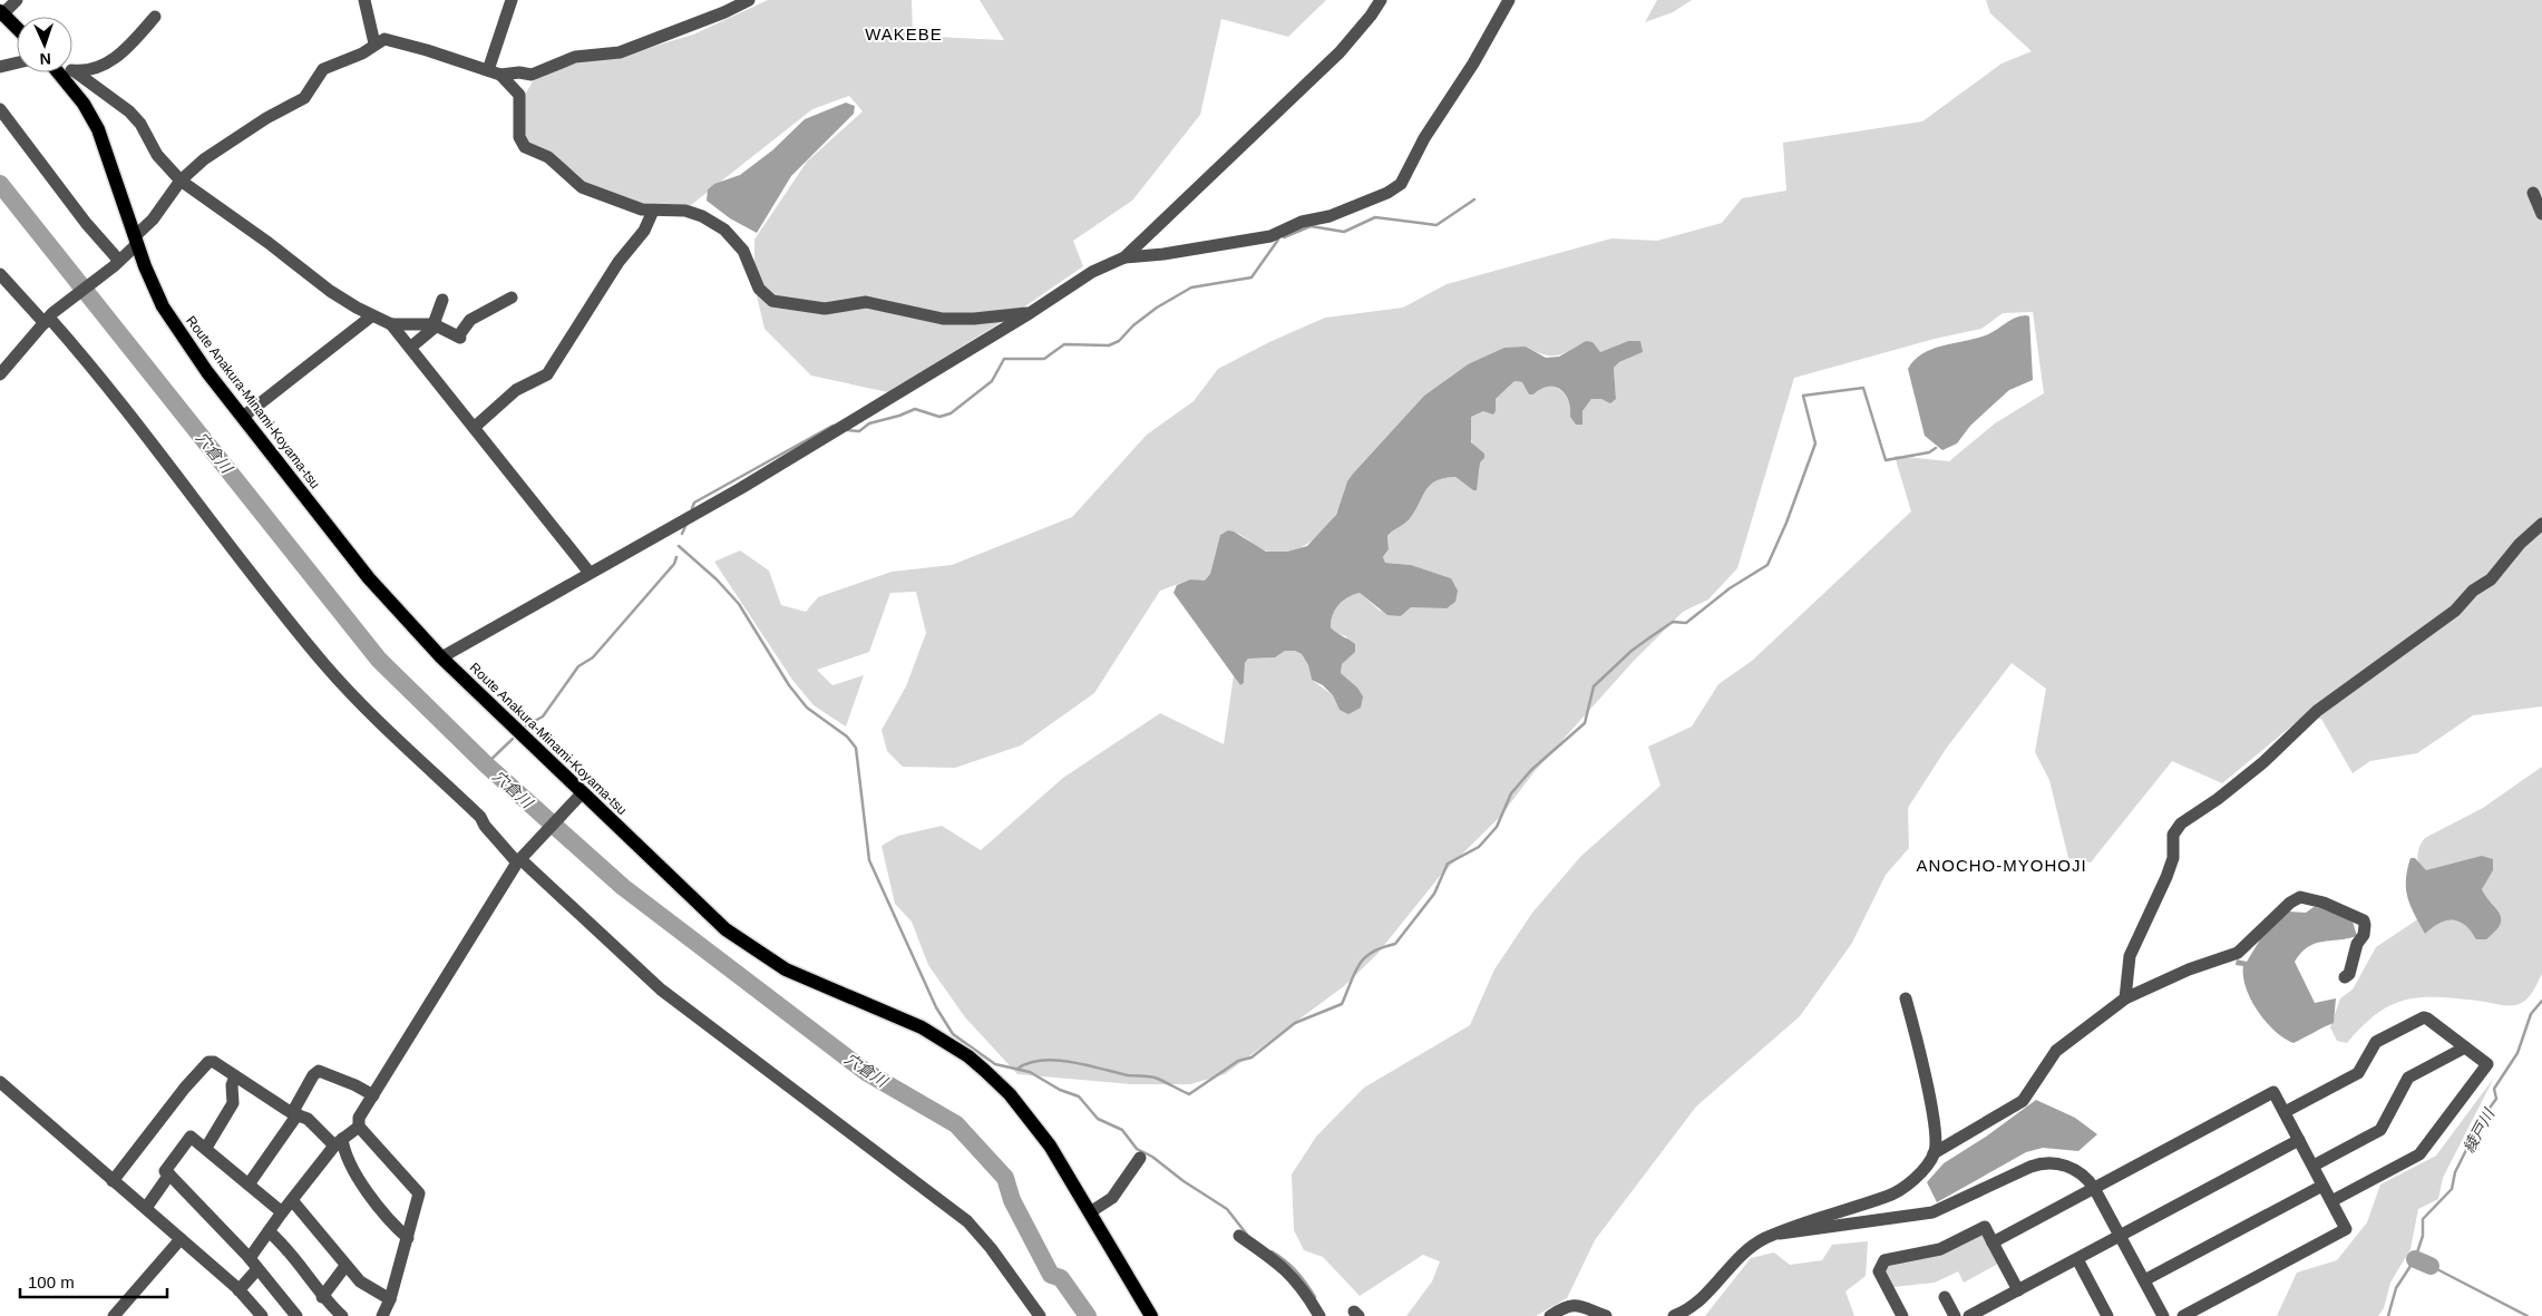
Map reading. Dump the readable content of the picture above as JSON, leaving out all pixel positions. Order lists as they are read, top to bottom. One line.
{"streets":{"main road":["Route Anakura-Minami-Koyama-tsu"]},"districts":["WAKEBE","ANOCHO-MYOHOJI"],"water":["穴倉川","綾戸川"],"scale_bar":"100 m","north":"bottom"}
